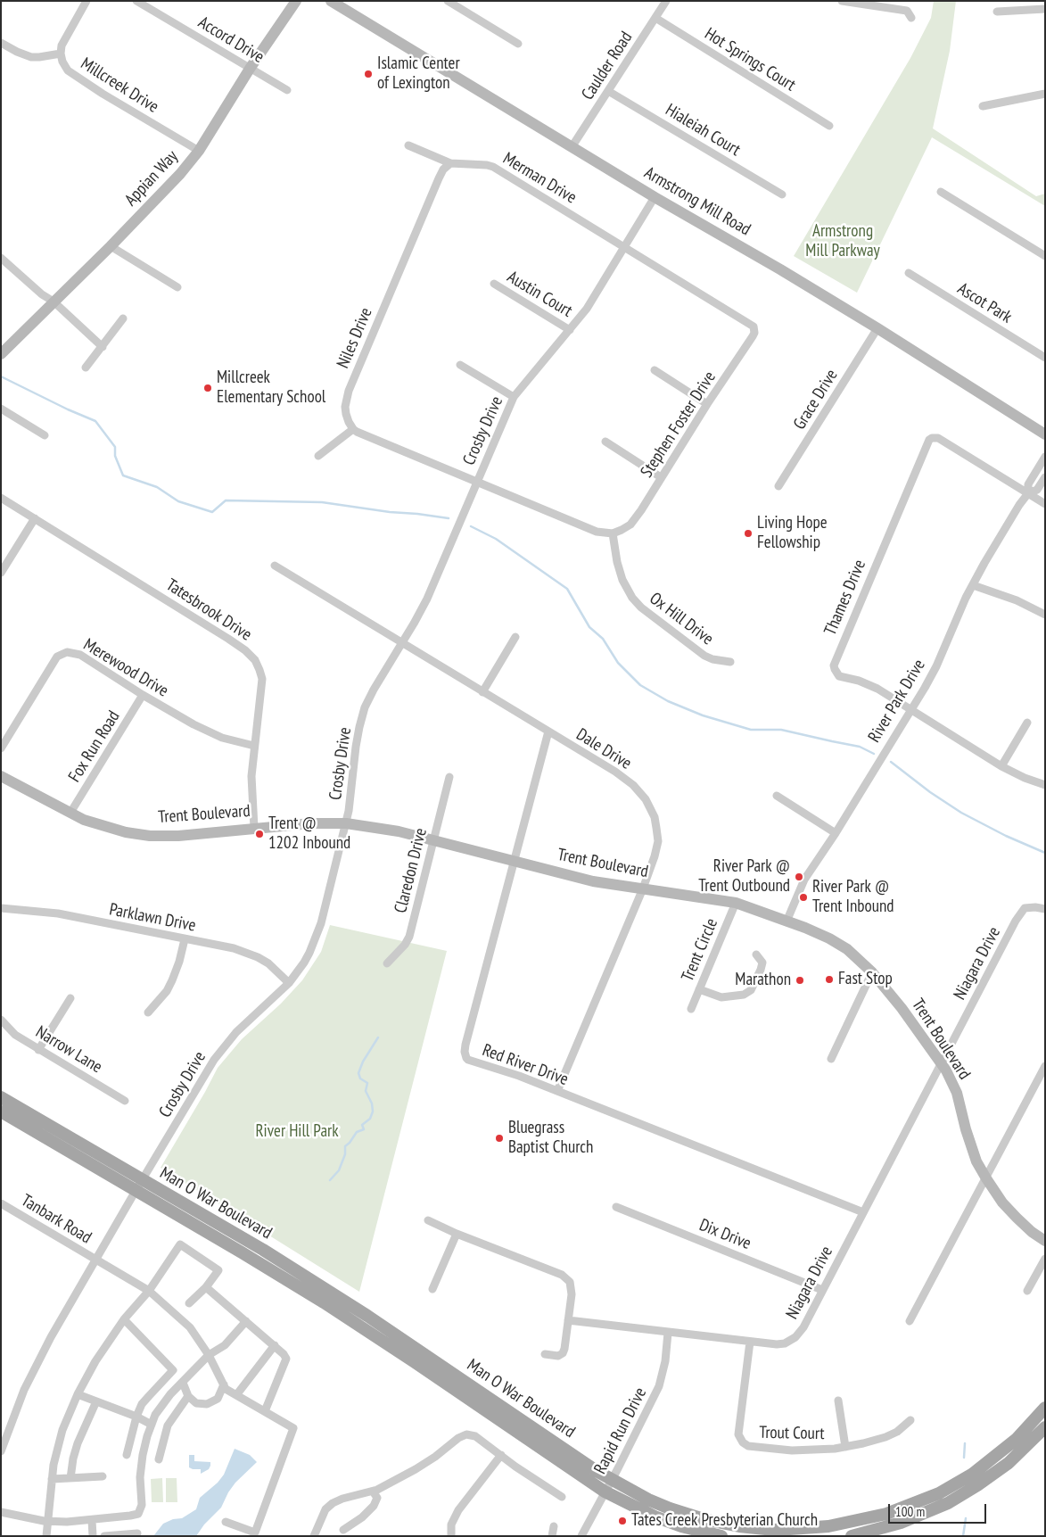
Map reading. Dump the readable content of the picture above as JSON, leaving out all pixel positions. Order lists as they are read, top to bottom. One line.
{"streets":{"main road":["Man O War Boulevard"],"street":["Accord Drive","Hot Springs Court","Caulder Road","Millcreek Drive","Hialeiah Court","Appian Way","Merman Drive","Armstrong Mill Road","Austin Court","Ascot Park","Niles Drive","Grace Drive","Stephen Foster Drive","Crosby Drive","Thames Drive","Tatesbrook Drive","Ox Hill Drive","Merewood Drive","River Park Drive","Fox Run Road","Dale Drive","Trent Boulevard","Claredon Drive","Parklawn Drive","Trent Circle","Niagara Drive","Narrow Lane","Red River Drive","Tanbark Road","Dix Drive","Rapid Run Drive","Trout Court"]},"crossings":[["Accord Drive","Appian Way"],["Hot Springs Court","Caulder Road"],["Caulder Road","Hialeiah Court"],["Caulder Road","Armstrong Mill Road"],["Millcreek Drive","Appian Way"],["Merman Drive","Niles Drive"],["Merman Drive","Stephen Foster Drive"],["Merman Drive","Crosby Drive"],["Armstrong Mill Road","Grace Drive"],["Armstrong Mill Road","Crosby Drive"],["Austin Court","Crosby Drive"],["Stephen Foster Drive","Crosby Drive"],["Stephen Foster Drive","Ox Hill Drive"],["Crosby Drive","Dale Drive"],["Crosby Drive","Trent Boulevard"],["Crosby Drive","Parklawn Drive"],["Crosby Drive","Man O War Boulevard"],["Crosby Drive","Tanbark Road"],["Thames Drive","River Park Drive"],["Tatesbrook Drive","Merewood Drive"],["Tatesbrook Drive","Trent Boulevard"],["Merewood Drive","Fox Run Road"],["River Park Drive","Trent Boulevard"],["Fox Run Road","Trent Boulevard"],["Dale Drive","Trent Boulevard"],["Dale Drive","Red River Drive"],["Trent Boulevard","Claredon Drive"],["Trent Boulevard","Trent Circle"],["Trent Boulevard","Niagara Drive"],["Trent Boulevard","Red River Drive"],["Niagara Drive","Red River Drive"],["Niagara Drive","Dix Drive"],["Niagara Drive","Rapid Run Drive"],["Niagara Drive","Trout Court"],["Man O War Boulevard","Rapid Run Drive"]],"parks":["Armstrong Mill Parkway","River Hill Park"],"places":["Islamic Center of Lexington","Millcreek Elementary School","Living Hope Fellowship","Trent @ 1202 Inbound","River Park @ Trent Outbound","River Park @ Trent Inbound","Fast Stop","Marathon","Bluegrass Baptist Church","Tates Creek Presbyterian Church"],"scale_bar":"100 m"}
